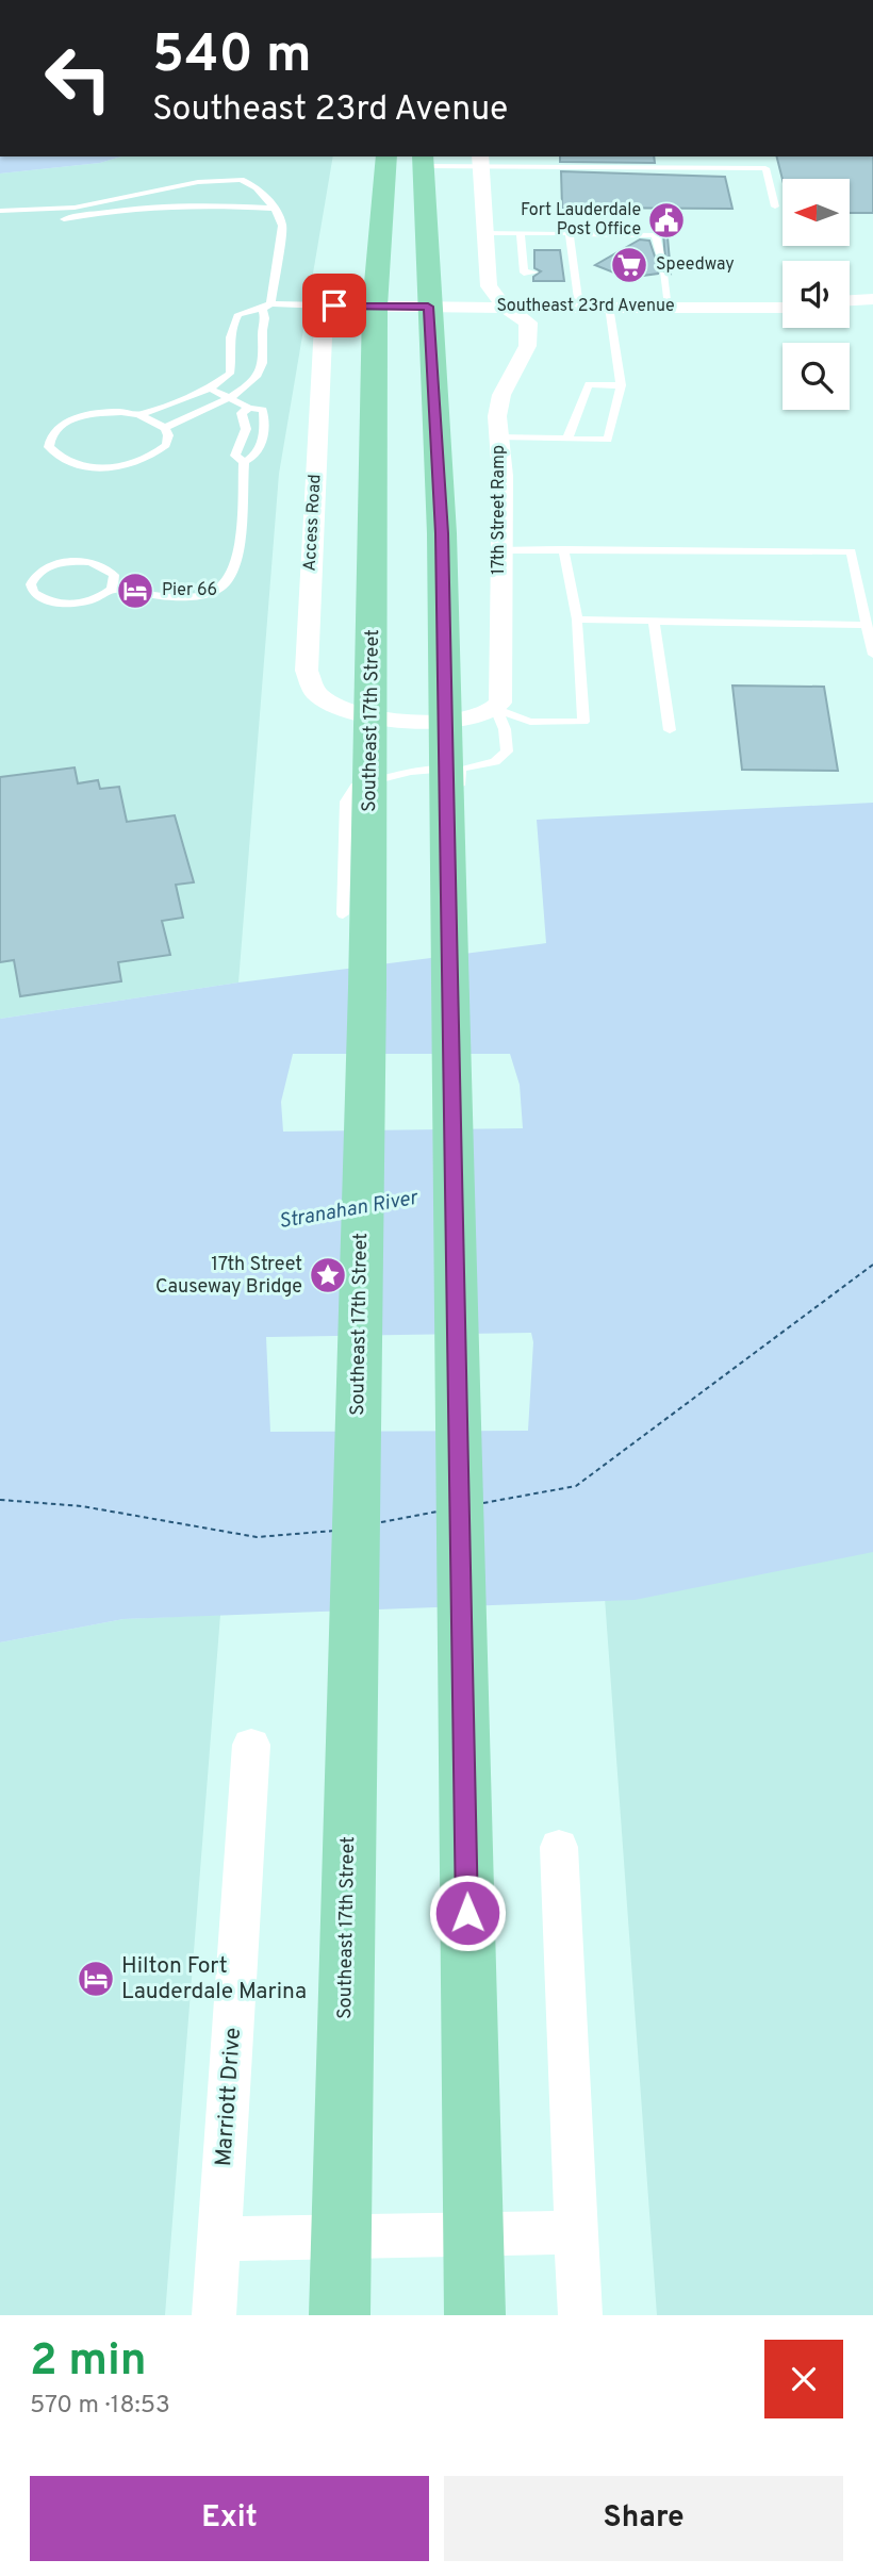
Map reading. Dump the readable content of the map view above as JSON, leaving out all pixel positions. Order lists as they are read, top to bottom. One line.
{"streets":{"main road":["Southeast 17th Street"],"street":["Southeast 23rd Avenue","17th Street Ramp","Access Road","Marriott Drive"]},"crossings":[["Southeast 23rd Avenue","17th Street Ramp"],["Southeast 23rd Avenue","Southeast 17th Street"],["17th Street Ramp","Access Road"]],"water":["Stranahan River"],"places":{"public building":["Fort Lauderdale Post Office"],"supermarket":["Speedway"],"hotel":["Pier 66","Hilton Fort Lauderdale Marina"],"place":["17th Street Causeway Bridge"]},"north":"left","page":{"turn":["540 m","Southeast 23rd Avenue"],"heading":["2 min","570 m · 18:53"],"buttons":["Exit","Share"]}}
